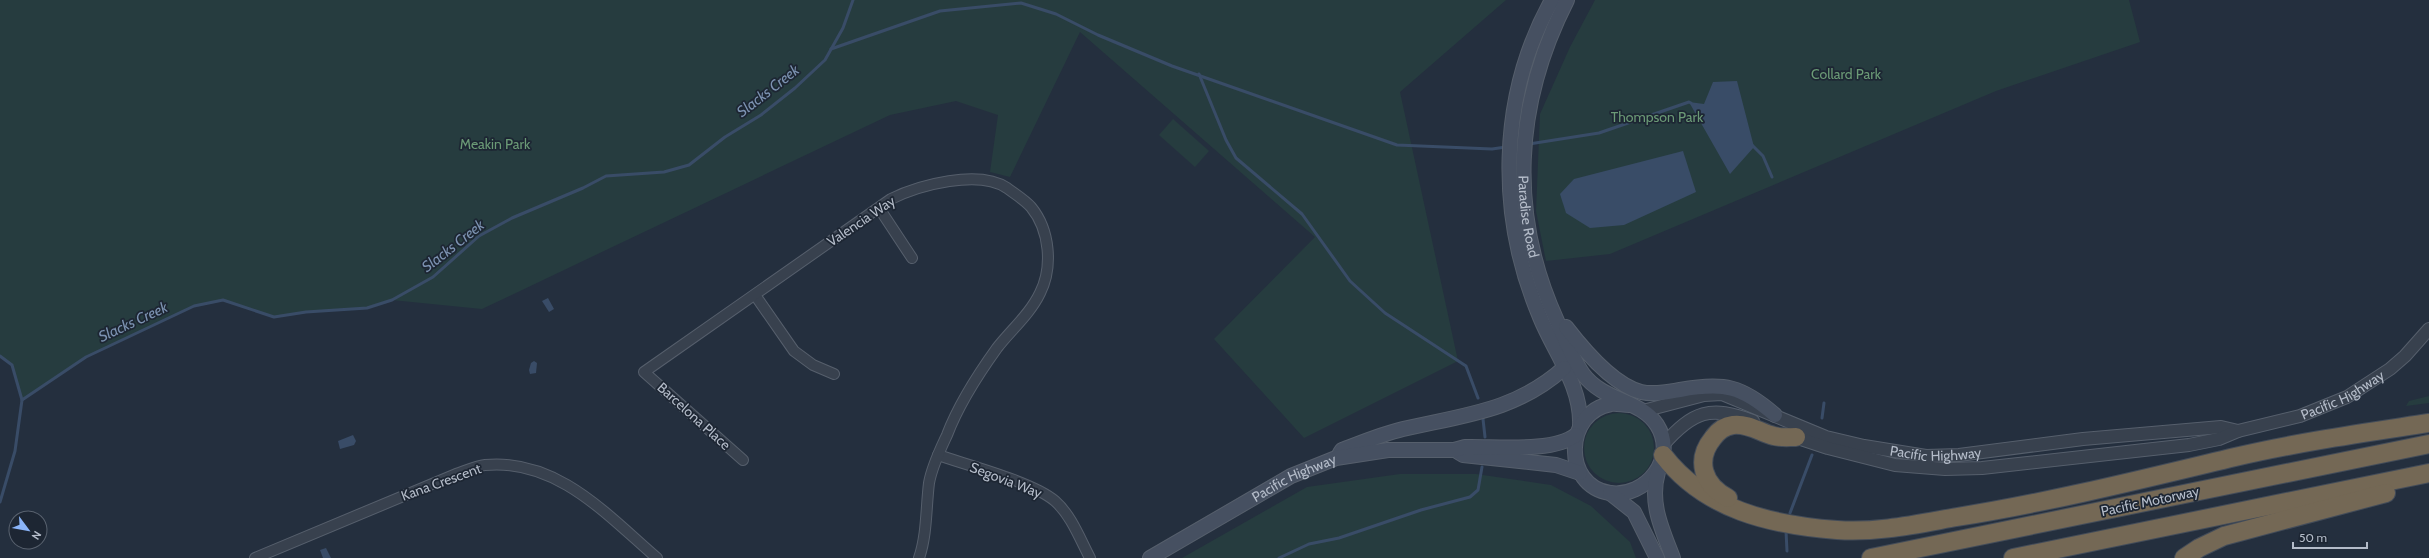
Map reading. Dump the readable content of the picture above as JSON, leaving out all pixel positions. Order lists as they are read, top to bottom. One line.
{"streets":{"highway":["Pacific Motorway"],"main road":["Paradise Road","Pacific Highway"],"street":["Valencia Way","Barcelona Place","Segovia Way","Kana Crescent"]},"crossings":[["Paradise Road","Pacific Highway"],["Valencia Way","Barcelona Place"],["Valencia Way","Segovia Way"]],"water":["Slacks Creek"],"parks":["Collard Park","Thompson Park","Meakin Park"],"scale_bar":"50 m","north":"bottom right"}
